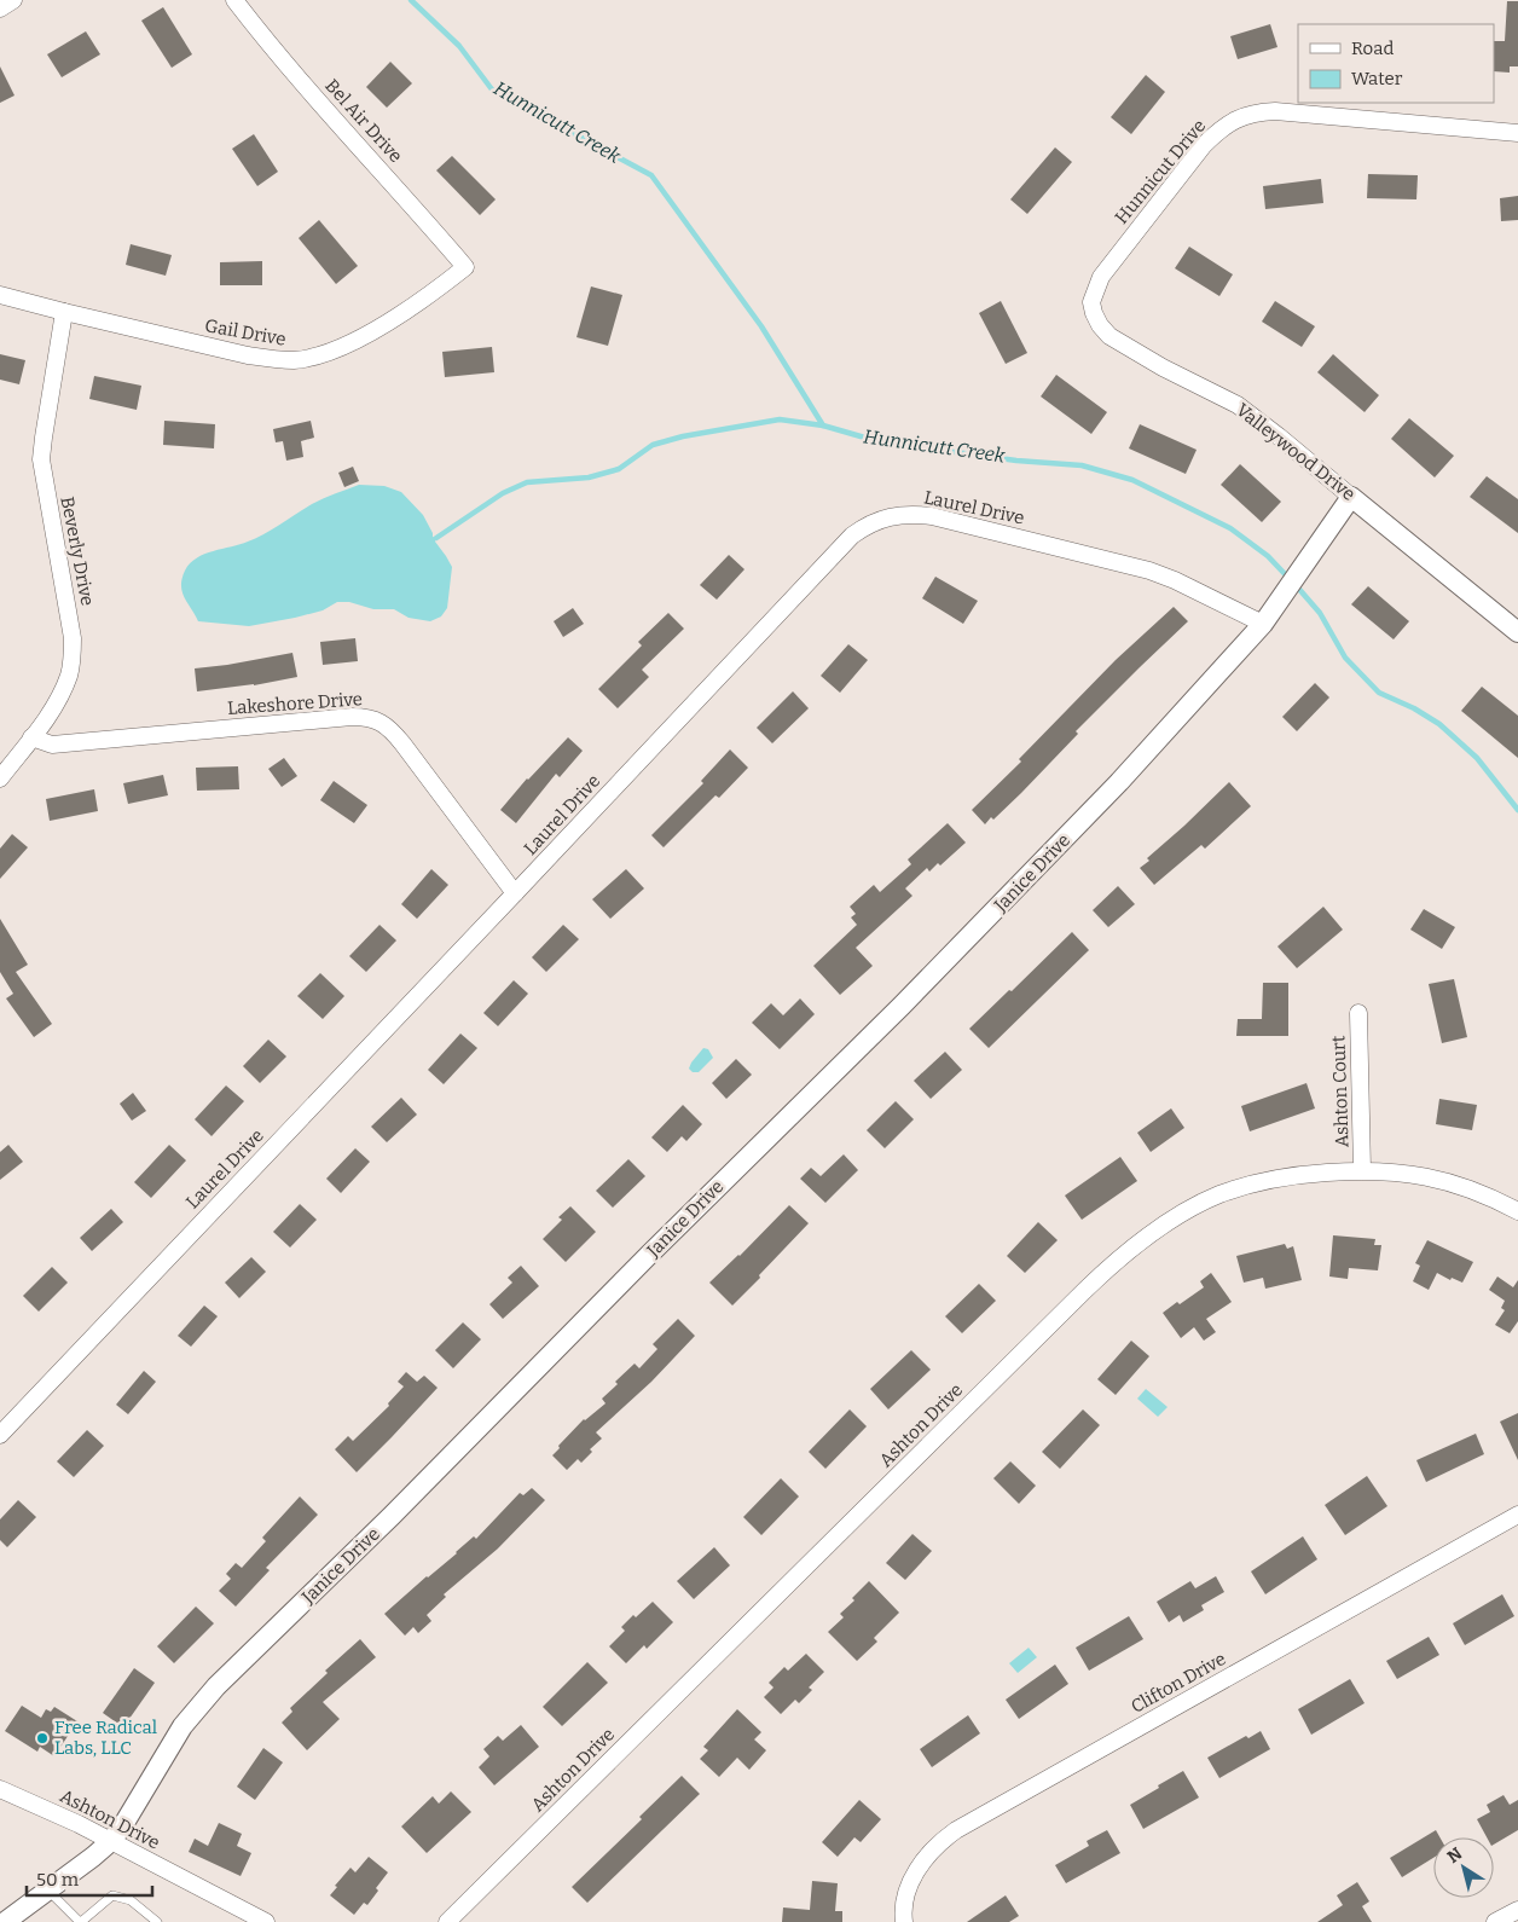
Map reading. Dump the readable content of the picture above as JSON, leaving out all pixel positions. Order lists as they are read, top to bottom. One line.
{"streets":{"street":["Bel Air Drive","Hunnicut Drive","Gail Drive","Valleywood Drive","Laurel Drive","Beverly Drive","Lakeshore Drive","Janice Drive","Ashton Court","Ashton Drive","Clifton Drive"]},"crossings":[["Bel Air Drive","Gail Drive"],["Hunnicut Drive","Valleywood Drive"],["Gail Drive","Beverly Drive"],["Valleywood Drive","Janice Drive"],["Laurel Drive","Lakeshore Drive"],["Laurel Drive","Janice Drive"],["Beverly Drive","Lakeshore Drive"],["Janice Drive","Ashton Drive"],["Ashton Court","Ashton Drive"]],"water":["Hunnicutt Creek"],"places":["Free Radical Labs, LLC"],"legend":["Road","Water"],"scale_bar":"50 m","north":"top left"}
